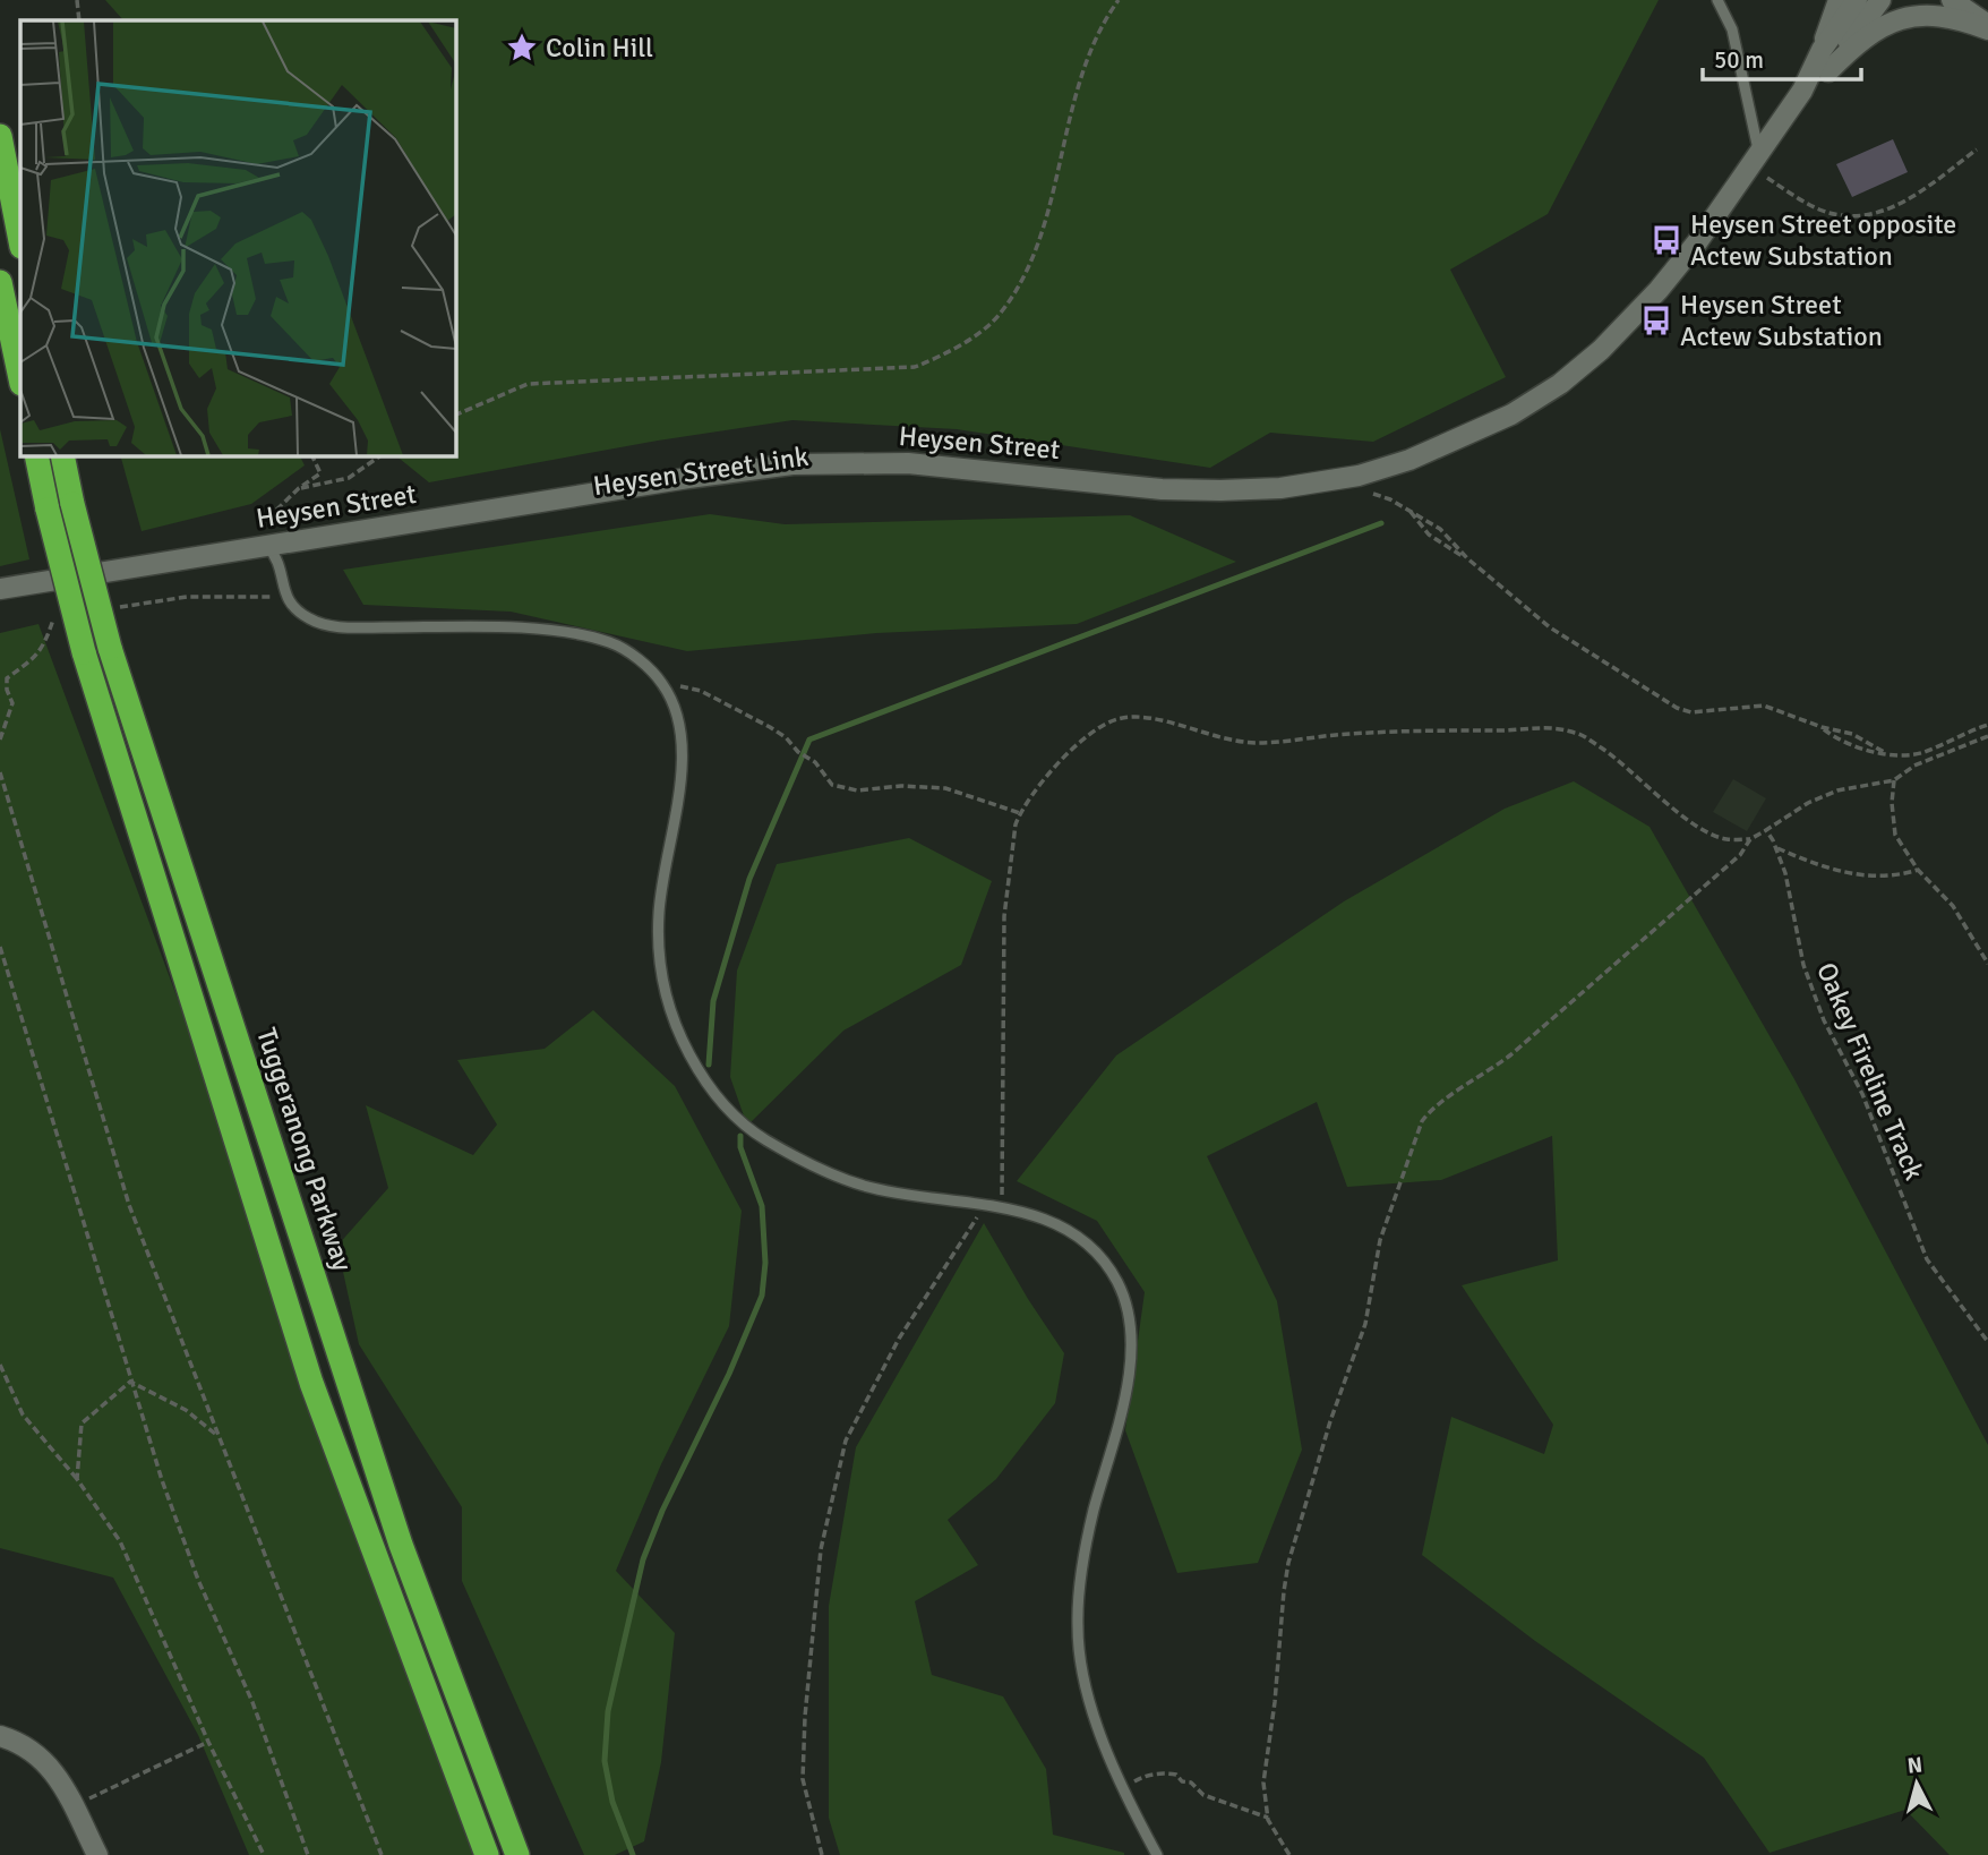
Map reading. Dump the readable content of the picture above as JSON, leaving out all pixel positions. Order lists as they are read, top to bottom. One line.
{"streets":{"highway":["Tuggeranong Parkway"],"main road":["Heysen Street"],"path":["Oakey Fireline Track"]},"places":{"place":["Colin Hill"],"bus stop":["Heysen Street opposite Actew Substation","Heysen Street Actew Substation"]},"scale_bar":"50 m","north":"top"}
